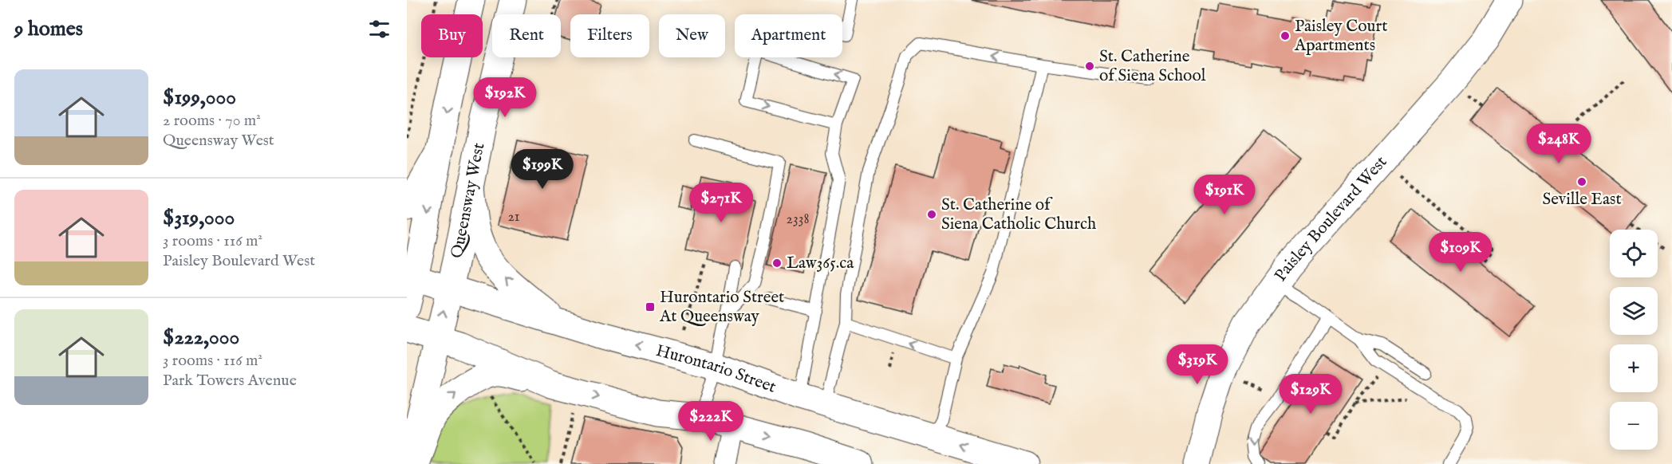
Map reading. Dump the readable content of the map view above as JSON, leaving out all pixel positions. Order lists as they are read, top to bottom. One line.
{"streets":{"main road":["Queensway West","Paisley Boulevard West","Hurontario Street"]},"crossings":[["Queensway West","Hurontario Street"]],"places":{"other":["Paisley Court Apartments","St. Catherine of Siena School","Seville East","St. Catherine of Siena Catholic Church","Law365.ca"],"transit":["Hurontario Street At Queensway"]},"house_numbers":["21","2338"],"page":{"heading":"9 homes","chip":["Buy","Rent","Filters","New","Apartment"],"list":[{"name":"$199,000","note":"2 rooms · 70 m² · Queensway West"},{"name":"$319,000","note":"3 rooms · 116 m² · Paisley Boulevard West"},{"name":"$222,000","note":"3 rooms · 116 m² · Park Towers Avenue"}],"price":["$192K","$248K","$199K","$191K","$271K","$109K","$319K","$129K","$222K"],"map_buttons":["+","−"]}}
